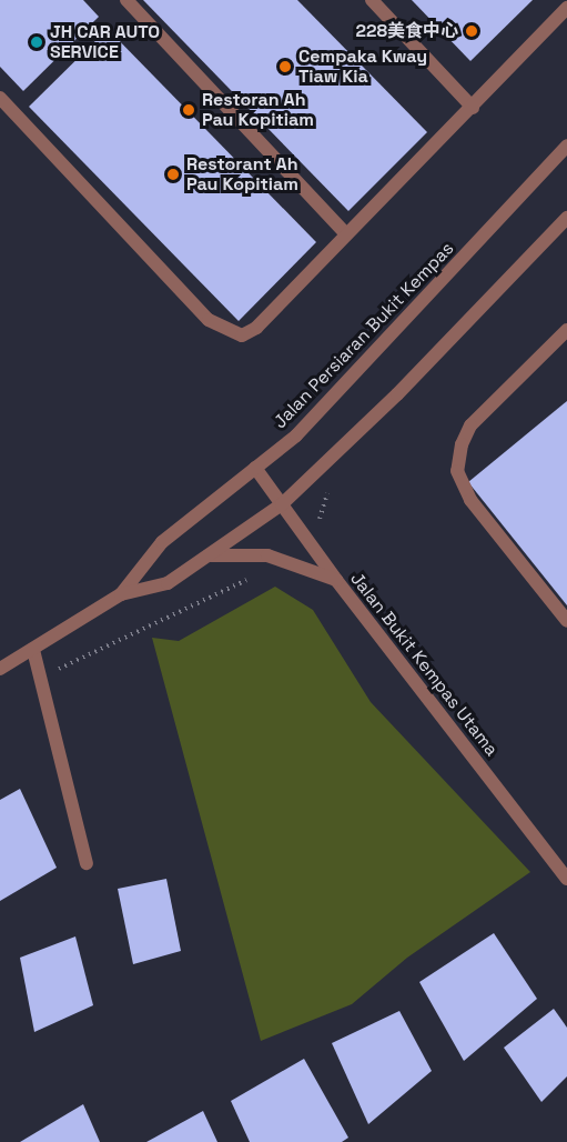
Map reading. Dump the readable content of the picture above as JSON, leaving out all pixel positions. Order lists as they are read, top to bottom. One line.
{"streets":{"street":["Jalan Persiaran Bukit Kempas","Jalan Bukit Kempas Utama"]},"crossings":[["Jalan Persiaran Bukit Kempas","Jalan Bukit Kempas Utama"]],"places":["228美食中心","JH CAR AUTO SERVICE","Cempaka Kway Tiaw Kia","Restoran Ah Pau Kopitiam","Restorant Ah Pau Kopitiam"]}
